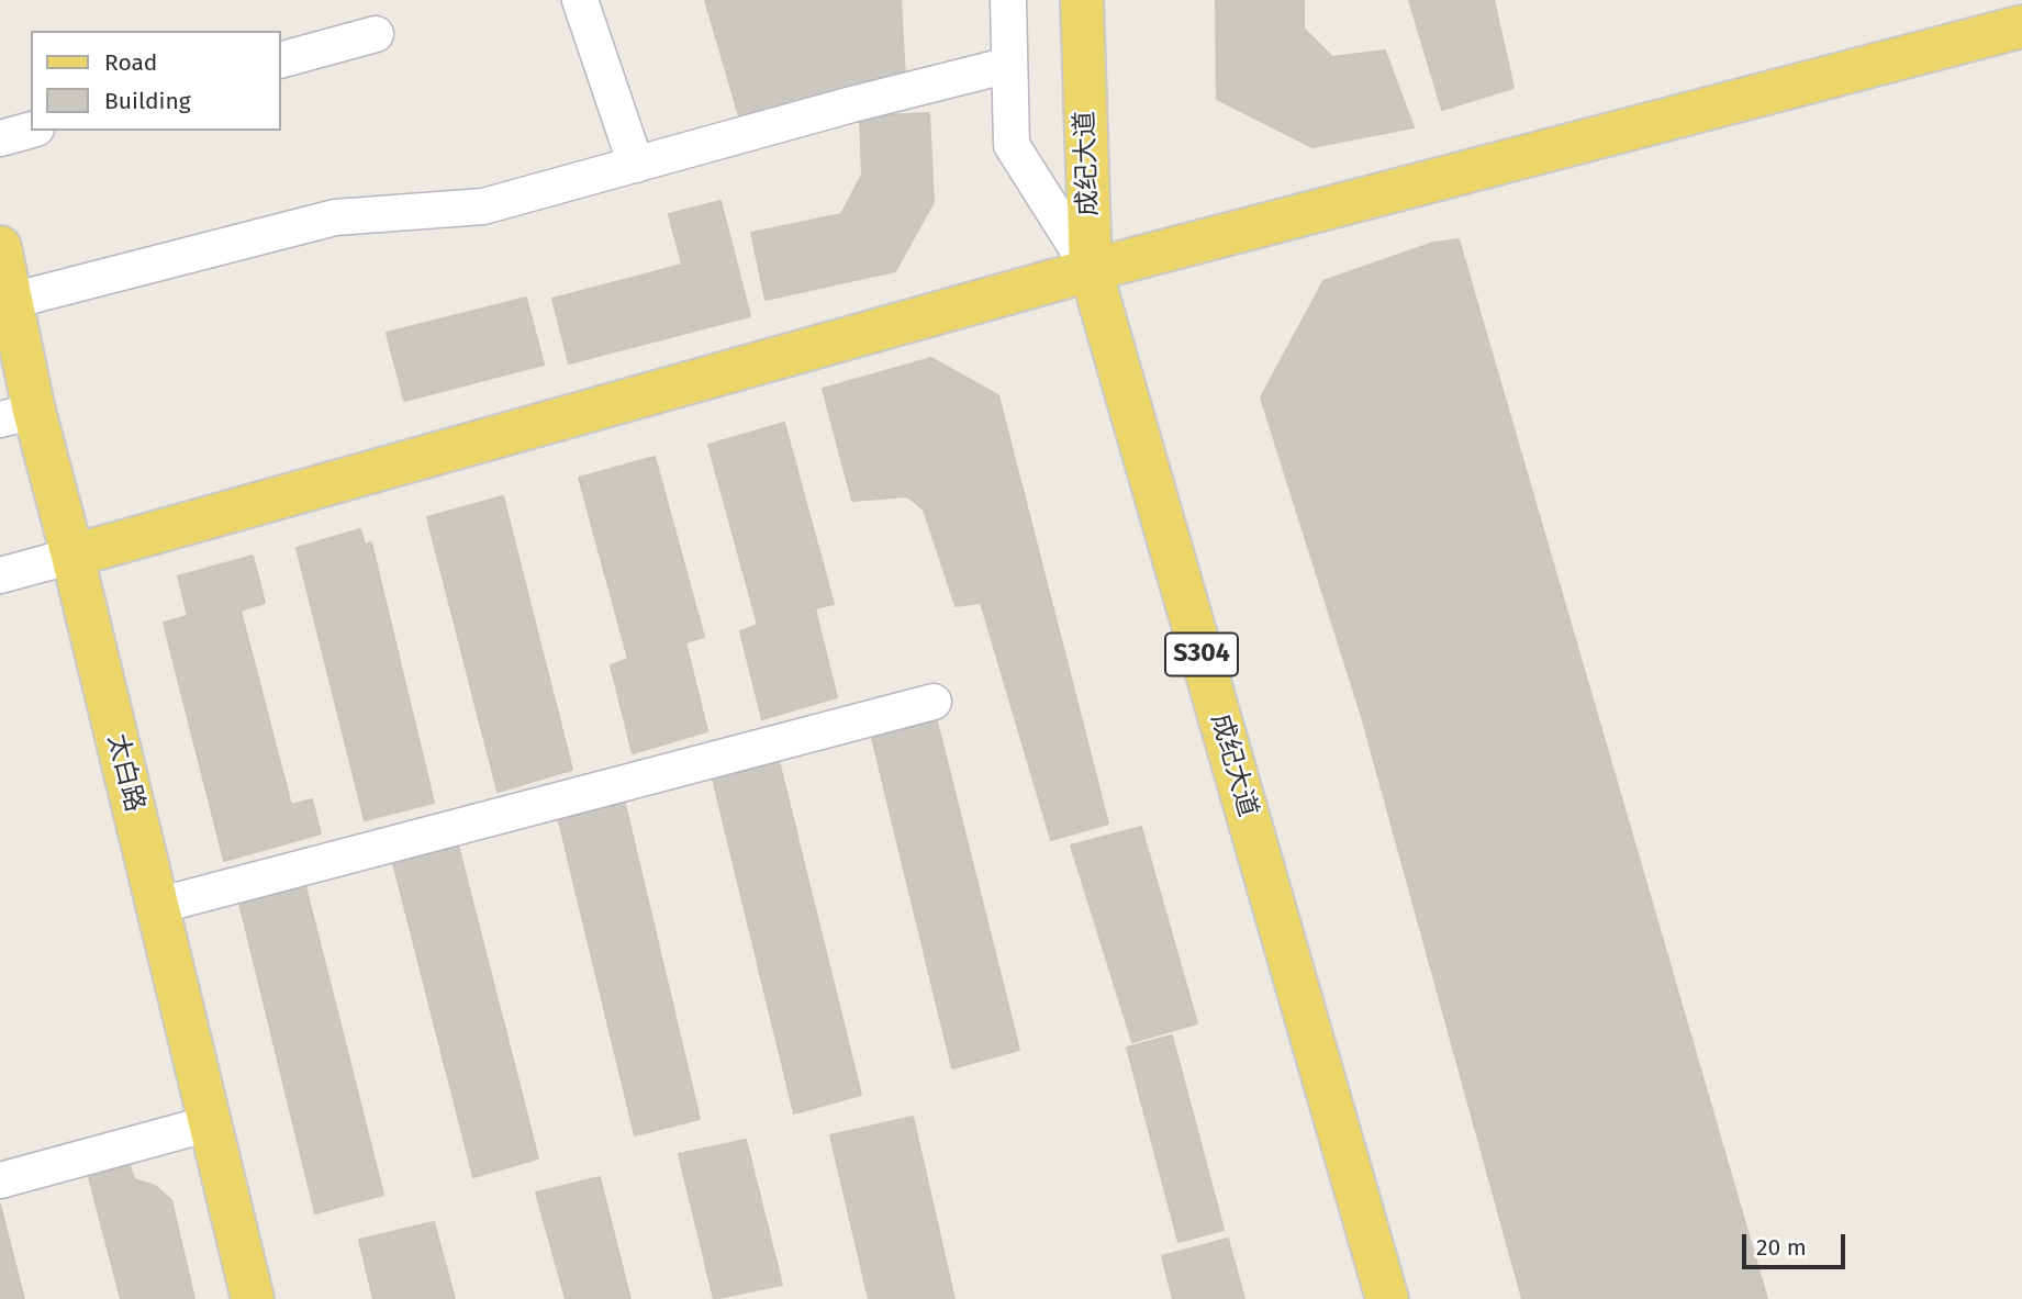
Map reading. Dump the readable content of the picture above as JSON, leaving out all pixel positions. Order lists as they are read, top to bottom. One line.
{"streets":{"main road":["成纪大道","S304","太白路"]},"legend":["Road","Building"],"scale_bar":"20 m"}
